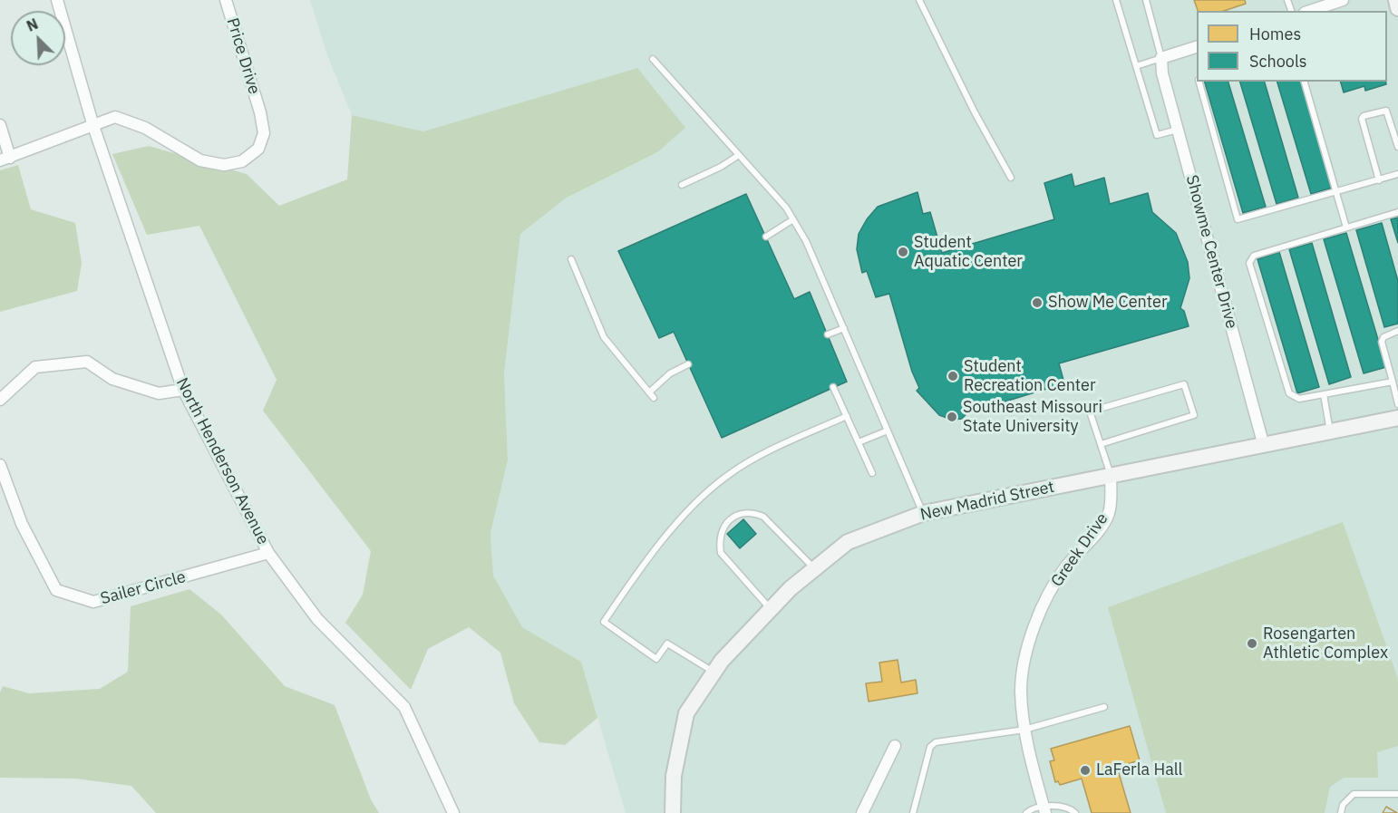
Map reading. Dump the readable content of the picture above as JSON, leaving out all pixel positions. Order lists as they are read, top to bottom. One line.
{"streets":{"street":["Price Drive","Showme Center Drive","North Henderson Avenue","New Madrid Street","Greek Drive","Sailer Circle"]},"crossings":[["Price Drive","North Henderson Avenue"],["Showme Center Drive","New Madrid Street"],["North Henderson Avenue","Sailer Circle"],["New Madrid Street","Greek Drive"]],"places":["Student Aquatic Center","Show Me Center","Student Recreation Center","Southeast Missouri State University","Rosengarten Athletic Complex","LaFerla Hall"],"legend":["Homes","Schools"],"north":"top left"}
